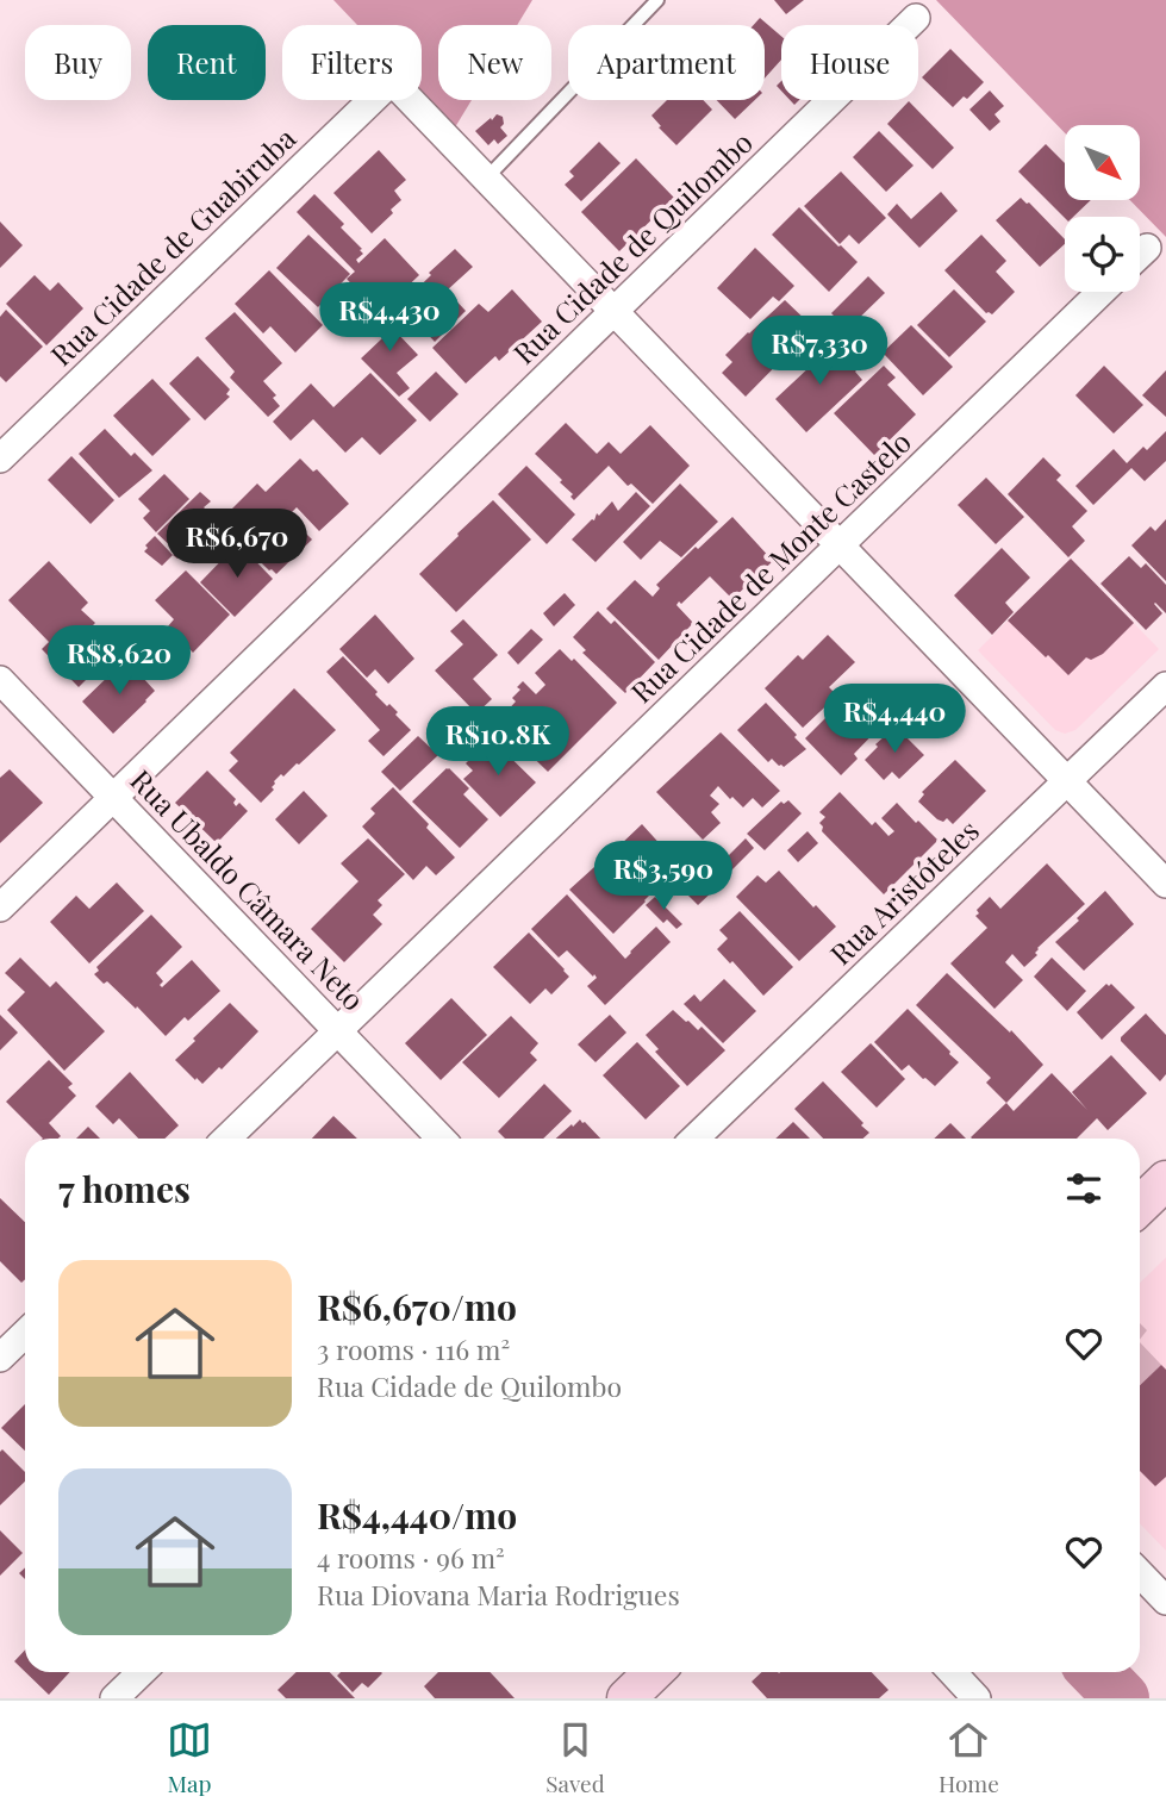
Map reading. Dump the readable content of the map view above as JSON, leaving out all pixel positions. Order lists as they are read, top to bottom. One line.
{"streets":{"street":["Rua Cidade de Guabiruba","Rua Cidade de Quilombo","Rua Cidade de Monte Castelo","Rua Ubaldo Câmara Neto","Rua Aristóteles"]},"crossings":[["Rua Cidade de Quilombo","Rua Ubaldo Câmara Neto"],["Rua Cidade de Monte Castelo","Rua Ubaldo Câmara Neto"]],"north":"bottom right","page":{"chip":["Buy","Rent","Filters","New","Apartment","House"],"price":["R$4,430","R$7,330","R$6,670","R$8,620","R$4,440","R$10.8K","R$3,590"],"heading":"7 homes","list":[{"name":"R$6,670/mo","note":"3 rooms · 116 m² · Rua Cidade de Quilombo"},{"name":"R$4,440/mo","note":"4 rooms · 96 m² · Rua Diovana Maria Rodrigues"}],"tabs":["Map","Saved","Home"]}}
